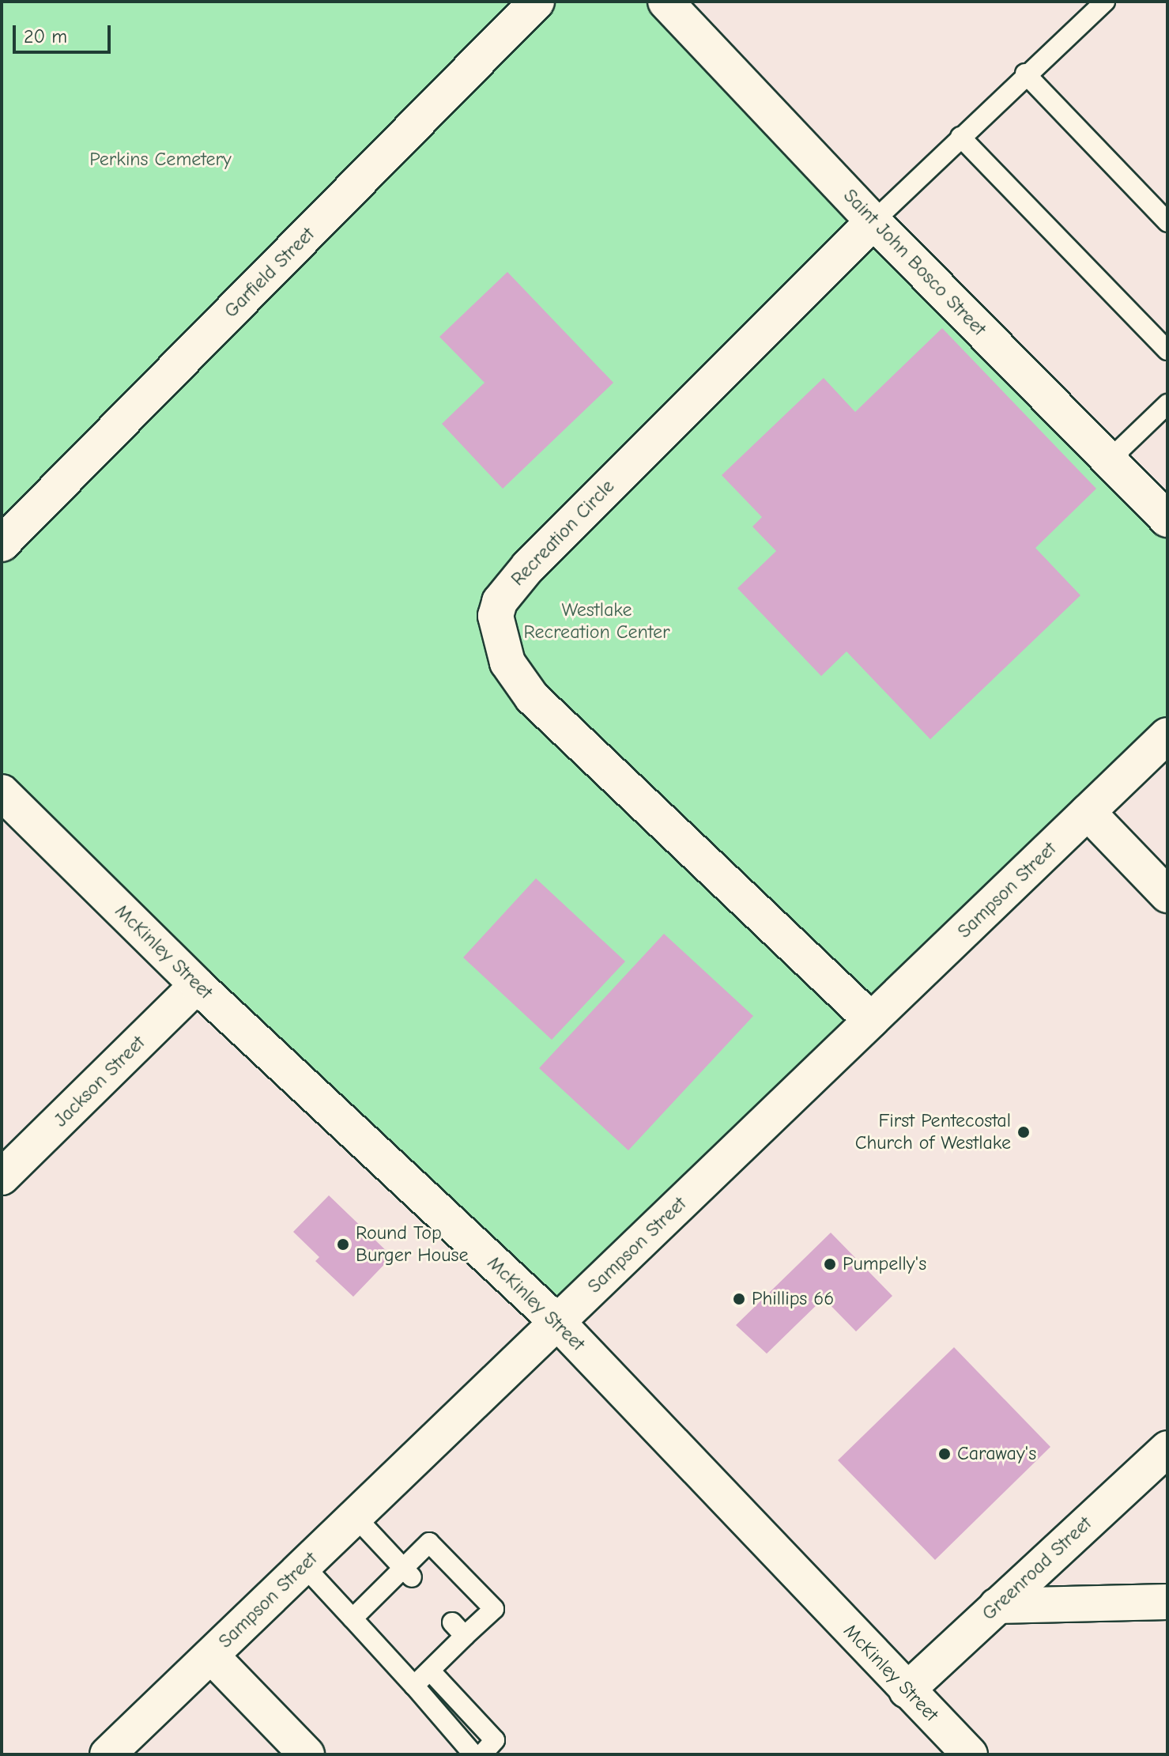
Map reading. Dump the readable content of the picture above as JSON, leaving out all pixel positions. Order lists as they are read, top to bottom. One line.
{"streets":{"street":["Saint John Bosco Street","Garfield Street","Recreation Circle","Sampson Street","McKinley Street","Jackson Street","Greenroad Street"]},"crossings":[["Saint John Bosco Street","Recreation Circle"],["Recreation Circle","Sampson Street"],["Sampson Street","McKinley Street"],["McKinley Street","Jackson Street"],["McKinley Street","Greenroad Street"]],"parks":["Perkins Cemetery","Westlake Recreation Center"],"places":["First Pentecostal Church of Westlake","Round Top Burger House","Pumpelly's","Phillips 66","Caraway's"],"scale_bar":"20 m"}
